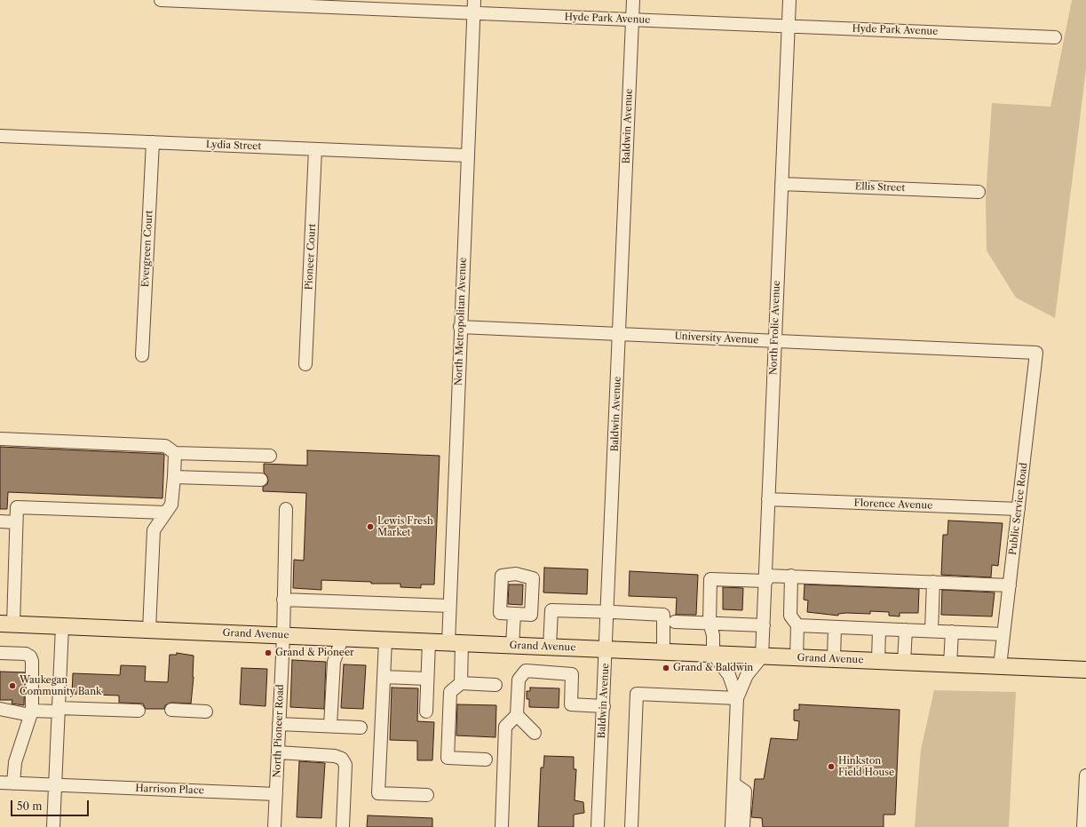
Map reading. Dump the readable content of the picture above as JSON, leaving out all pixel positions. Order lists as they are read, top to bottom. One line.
{"streets":{"main road":["Grand Avenue"],"street":["Hyde Park Avenue","Baldwin Avenue","Lydia Street","Ellis Street","Evergreen Court","Pioneer Court","North Metropolitan Avenue","North Frolic Avenue","University Avenue","Florence Avenue","Public Service Road","North Pioneer Road","Harrison Place"]},"crossings":[["Hyde Park Avenue","Baldwin Avenue"],["Hyde Park Avenue","North Metropolitan Avenue"],["Hyde Park Avenue","North Frolic Avenue"],["Baldwin Avenue","University Avenue"],["Baldwin Avenue","Grand Avenue"],["Lydia Street","Evergreen Court"],["Lydia Street","Pioneer Court"],["Lydia Street","North Metropolitan Avenue"],["Ellis Street","North Frolic Avenue"],["North Metropolitan Avenue","University Avenue"],["North Metropolitan Avenue","Grand Avenue"],["North Frolic Avenue","University Avenue"],["North Frolic Avenue","Florence Avenue"],["North Frolic Avenue","Grand Avenue"],["University Avenue","Public Service Road"],["Florence Avenue","Public Service Road"],["Public Service Road","Grand Avenue"],["Grand Avenue","North Pioneer Road"],["North Pioneer Road","Harrison Place"]],"places":["Lewis Fresh Market","Grand & Pioneer","Grand & Baldwin","Waukegan Community Bank","Hinkston Field House"],"scale_bar":"50 m"}
